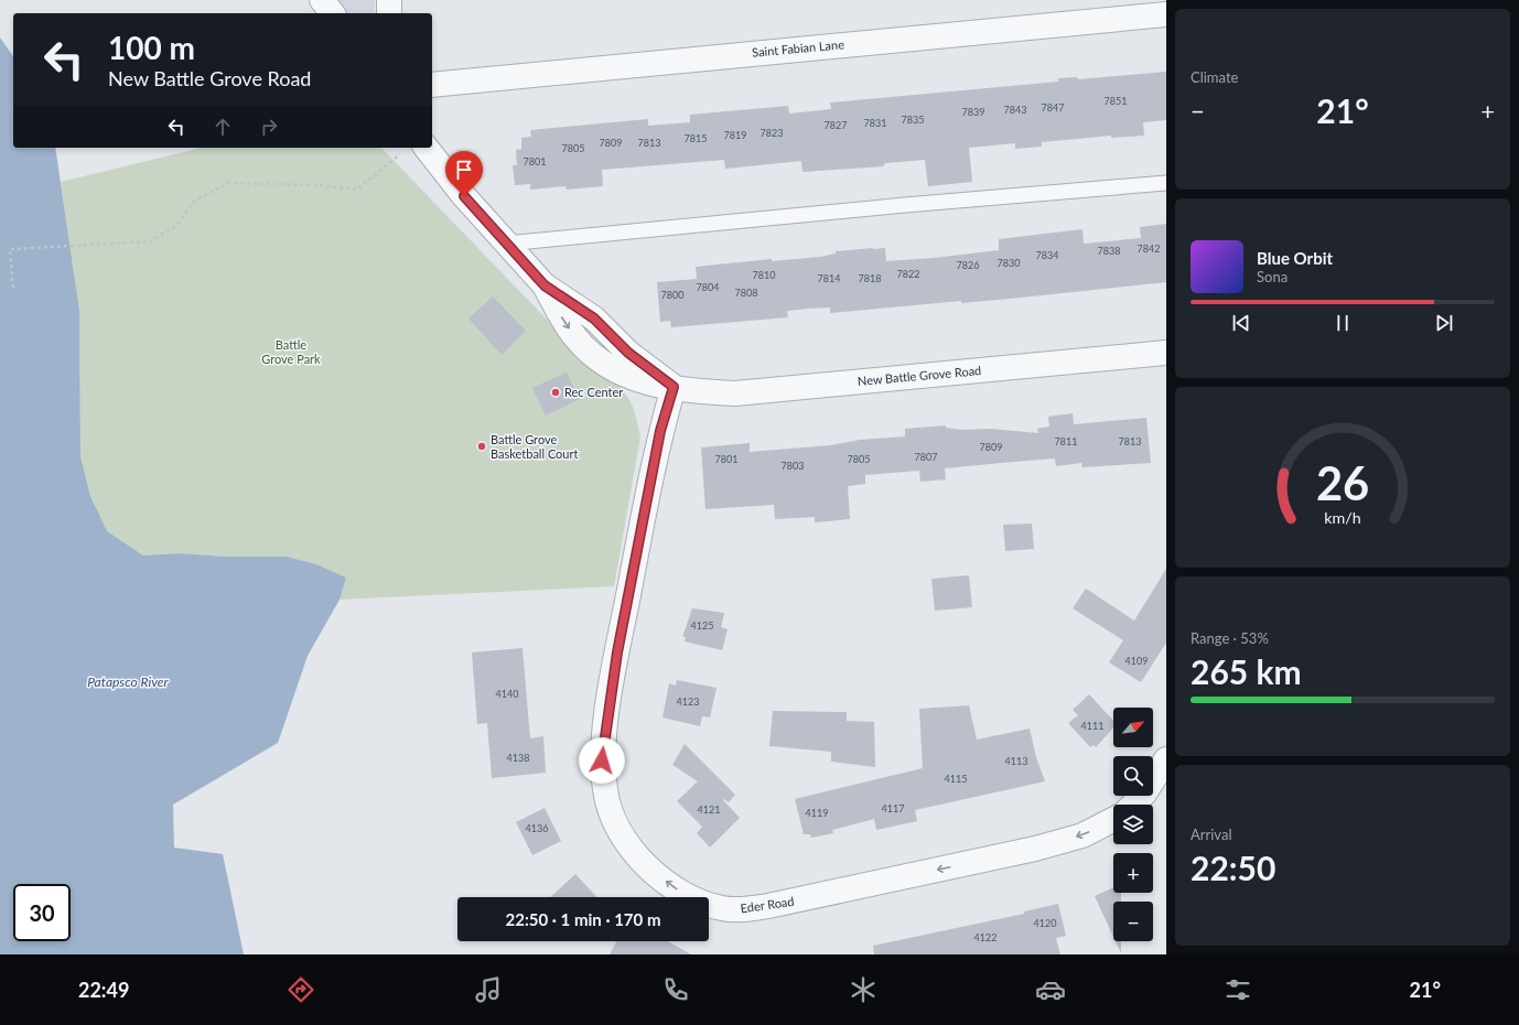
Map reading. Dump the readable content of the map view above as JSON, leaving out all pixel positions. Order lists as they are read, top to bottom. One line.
{"streets":{"street":["Saint Fabian Lane","New Battle Grove Road","Eder Road"]},"crossings":[["New Battle Grove Road","Eder Road"]],"water":["Patapsco River"],"parks":["Battle Grove Park"],"places":["Rec Center","Battle Grove Basketball Court"],"house_numbers":["7851","7847","7843","7839","7835","7831","7827","7823","7819","7815","7809","7813","7805","7801","7842","7838","7834","7830","7826","7822","7810","7814","7818","7804","7808","7800","7811","7813","7809","7807","7801","7805","7803","4125","4109","4140","4123","4111","4138","4113","4115","4117","4121","4119","4136","4120","4122"],"north":"top right","page":{"tile":["Climate",["Range · 53%","265 km"],["Arrival","22:50"]],"turn":["100 m","New Battle Grove Road"],"heat":["−","21°","+"],"song":["Blue Orbit","Sona"],"map_buttons":["+","−"],"limit":"30","trip":"22:50 · 1 min · 170 m","tabs":["22:49","21°"],"gauge":["26","km/h"]}}
